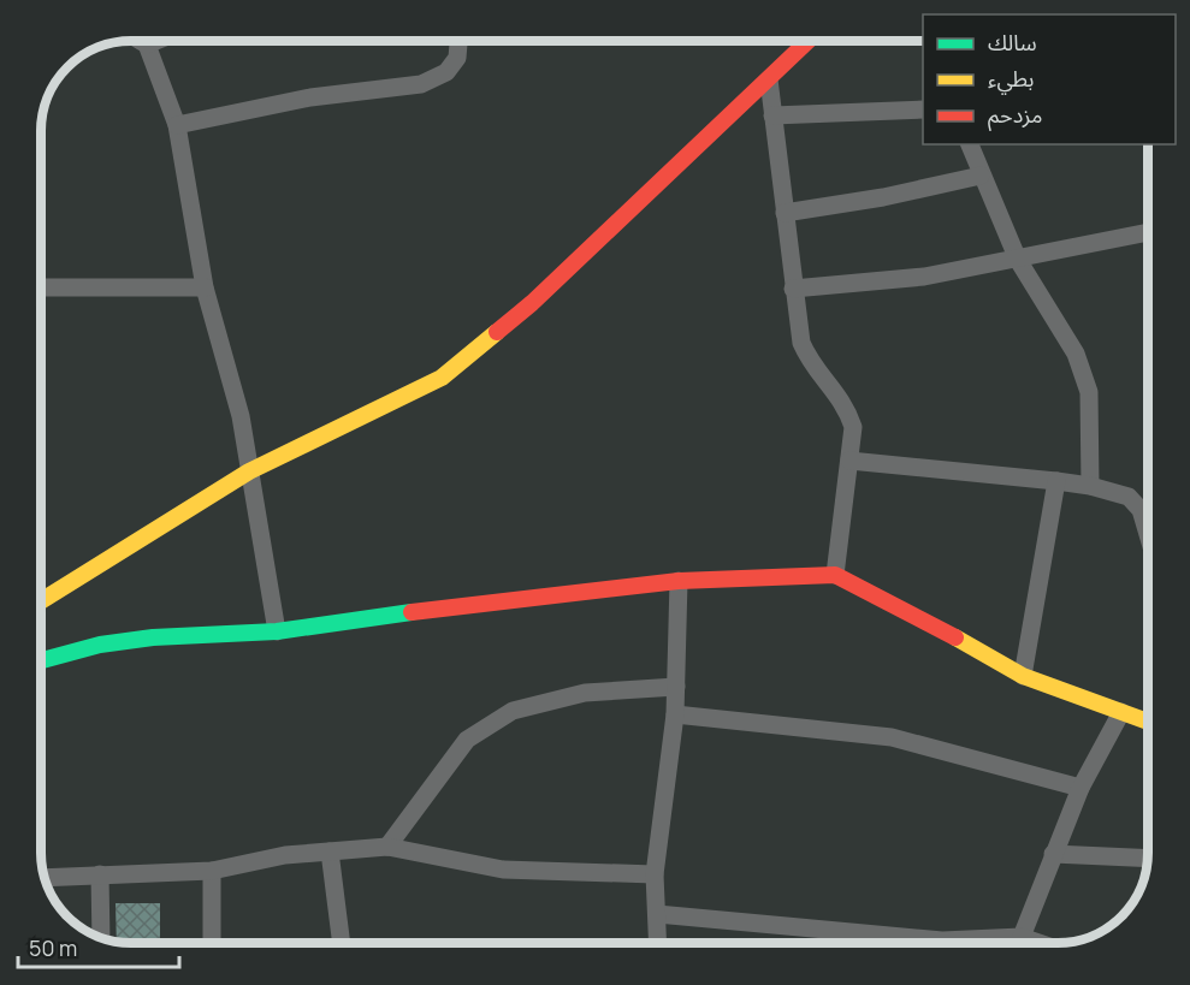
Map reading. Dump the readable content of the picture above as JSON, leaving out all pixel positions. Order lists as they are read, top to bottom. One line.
{"legend":["سالك","بطيء","مزدحم"],"scale_bar":"50 m"}
